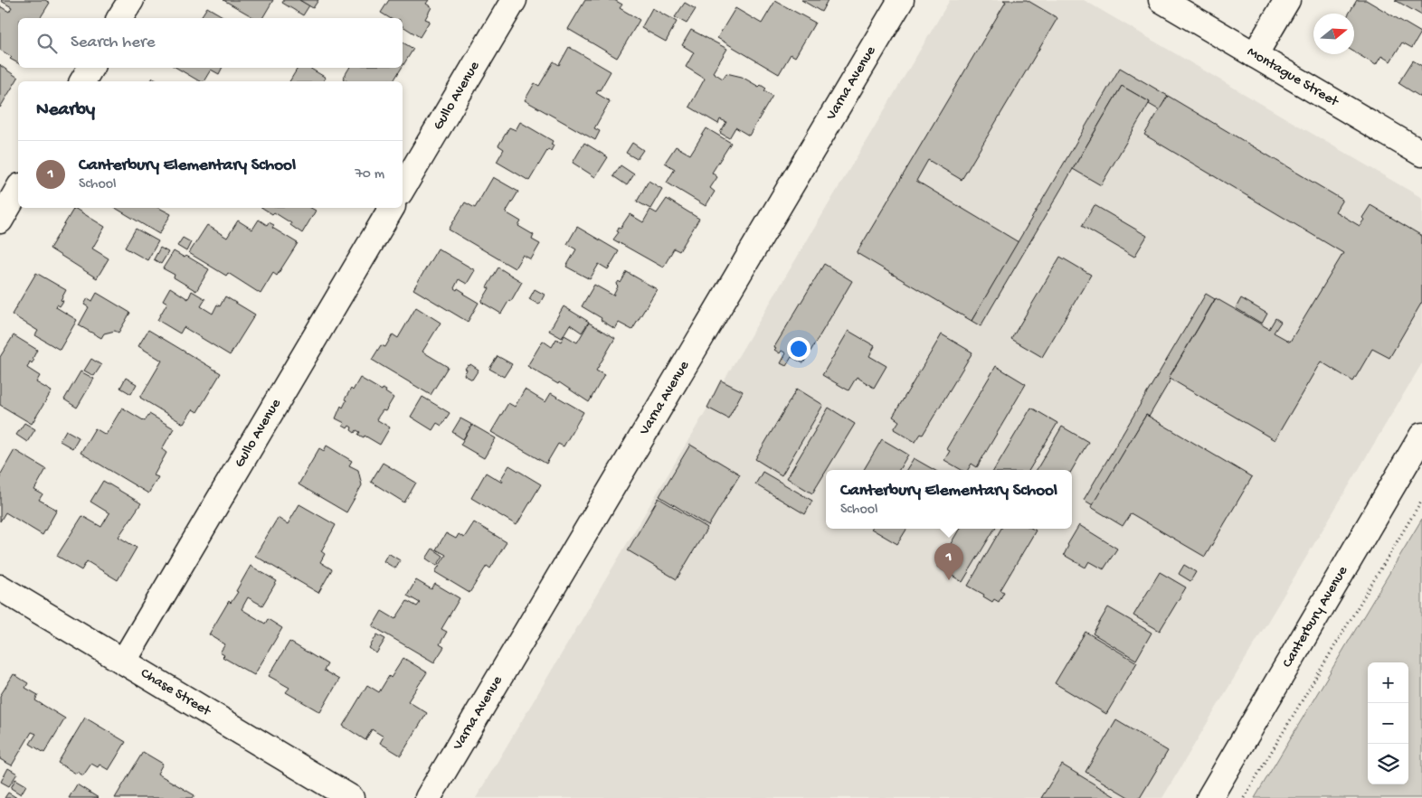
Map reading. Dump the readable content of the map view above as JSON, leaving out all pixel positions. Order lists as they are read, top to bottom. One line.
{"streets":{"street":["Montague Street","Varna Avenue","Gullo Avenue","Canterbury Avenue","Chase Street"]},"crossings":[["Gullo Avenue","Chase Street"]],"north":"right","page":{"search":"Search here","heading":"Nearby","list":[{"mark":"1","name":"Canterbury Elementary School","note":"School","value":"70 m"}],"popup":["Canterbury Elementary School","School"],"pins":"1","map_buttons":["+","−"]}}
